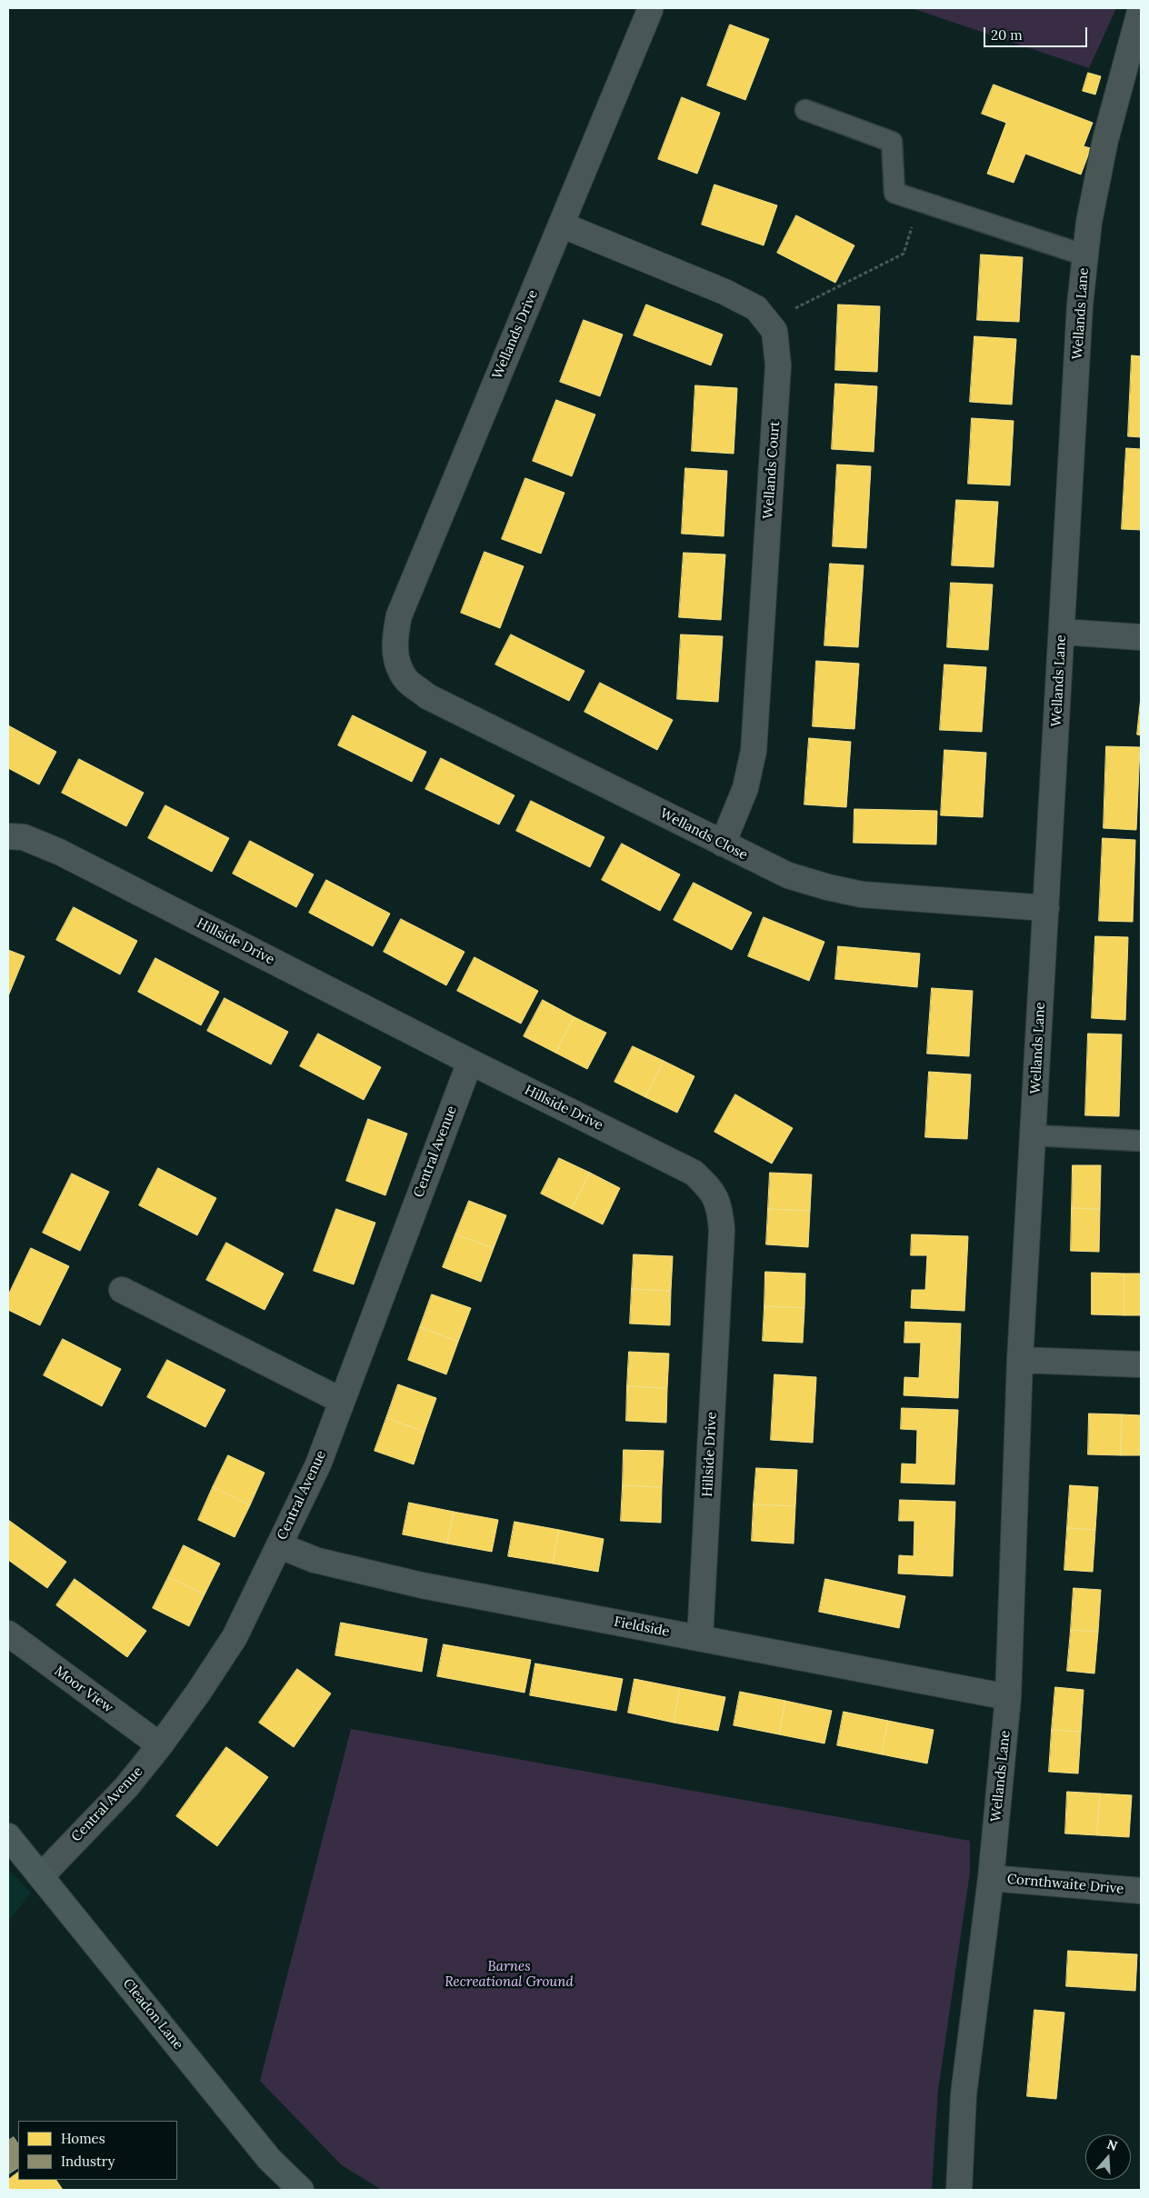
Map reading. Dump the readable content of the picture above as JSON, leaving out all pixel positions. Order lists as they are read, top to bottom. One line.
{"streets":{"street":["Wellands Lane","Wellands Drive","Wellands Court","Wellands Close","Hillside Drive","Central Avenue","Fieldside","Moor View","Cornthwaite Drive","Cleadon Lane"]},"crossings":[["Wellands Lane","Wellands Close"],["Wellands Lane","Fieldside"],["Wellands Lane","Cornthwaite Drive"],["Wellands Drive","Wellands Court"],["Wellands Drive","Wellands Close"],["Wellands Court","Wellands Close"],["Hillside Drive","Central Avenue"],["Hillside Drive","Fieldside"],["Central Avenue","Fieldside"],["Central Avenue","Moor View"],["Central Avenue","Cleadon Lane"]],"parks":["Barnes Recreational Ground"],"legend":["Homes","Industry"],"scale_bar":"20 m","north":"top"}
